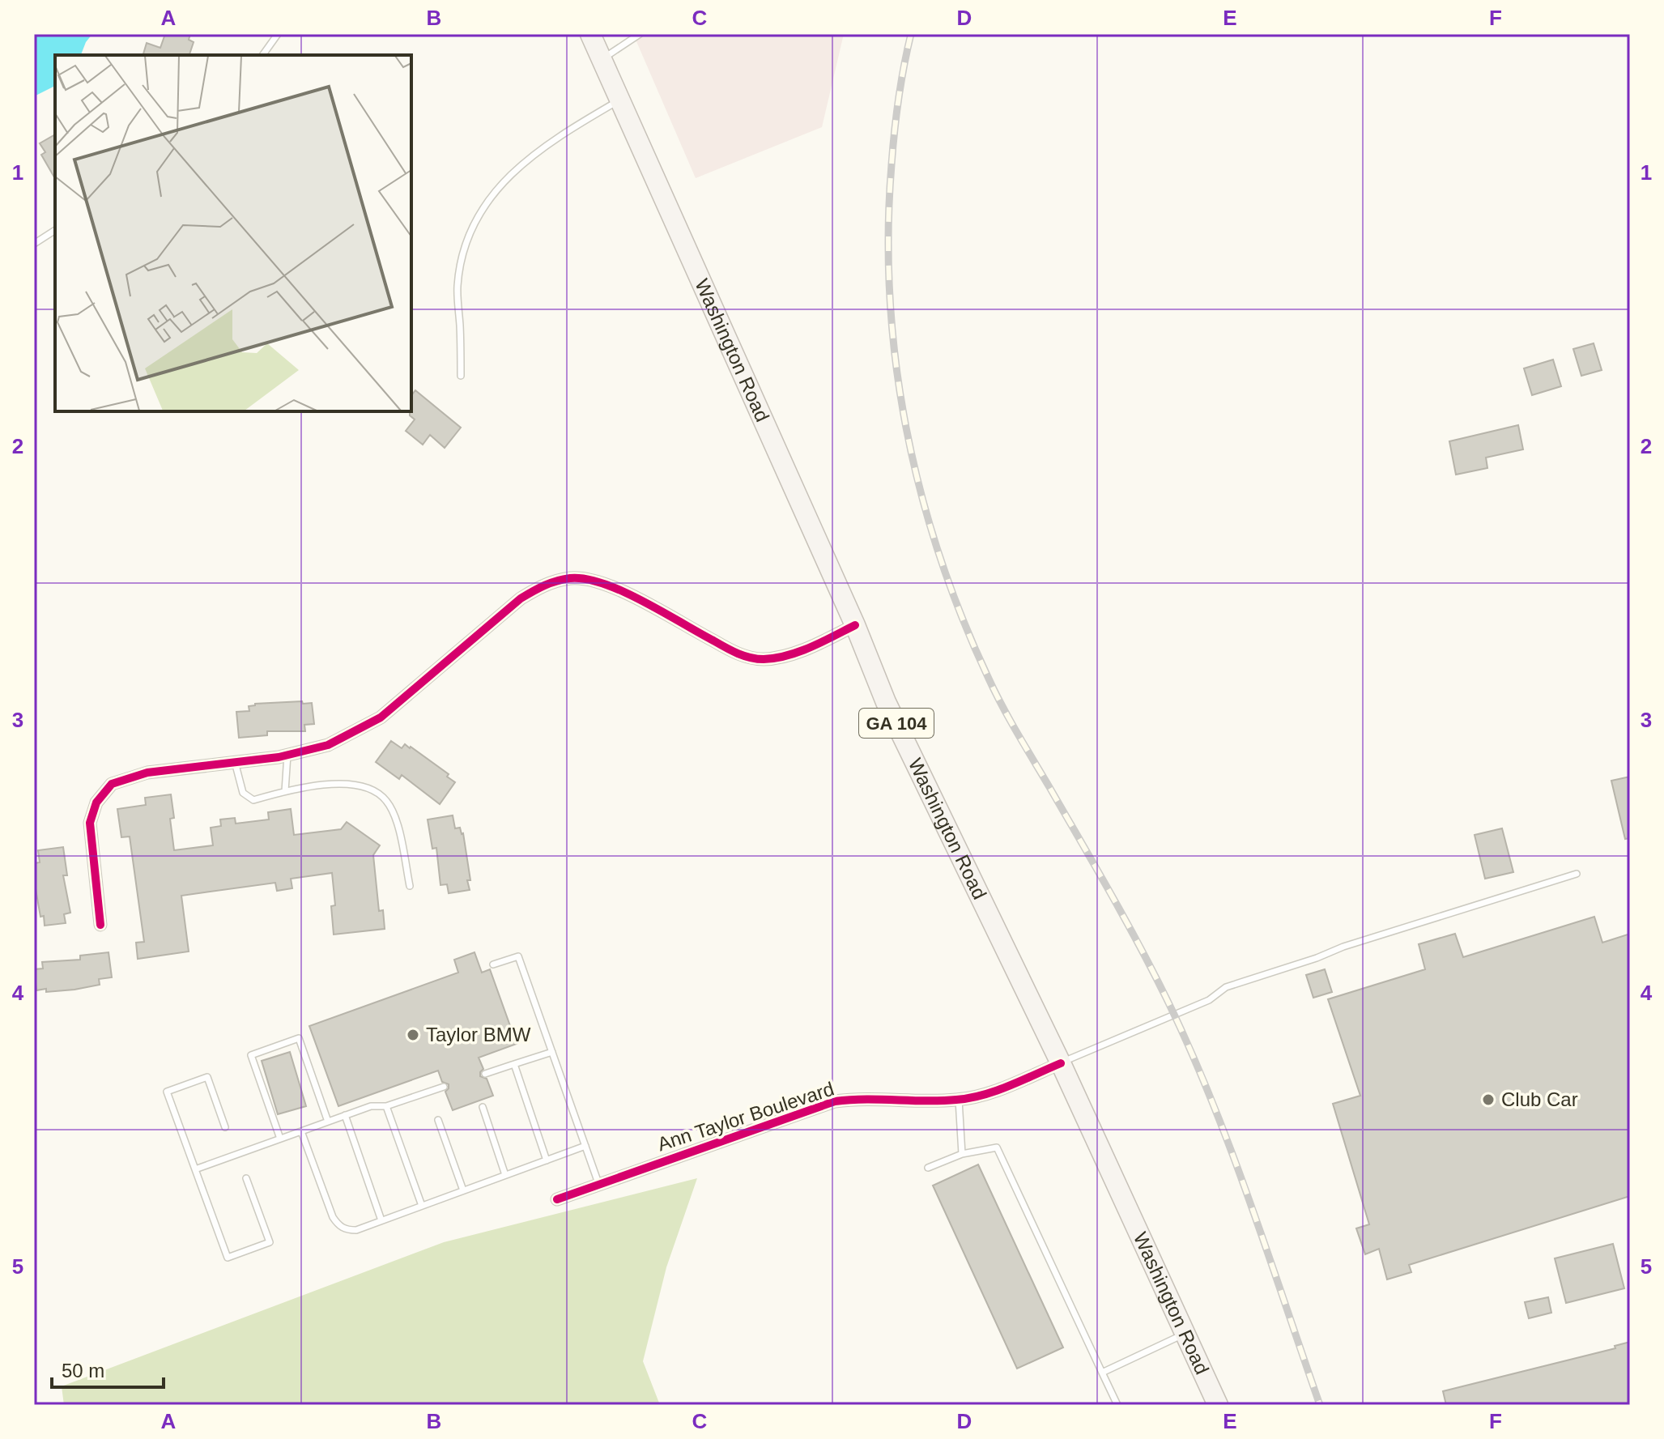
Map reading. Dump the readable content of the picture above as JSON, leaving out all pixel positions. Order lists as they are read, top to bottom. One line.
{"streets":{"main road":["Washington Road","GA 104"],"street":["Ann Taylor Boulevard"]},"crossings":[["Washington Road","Ann Taylor Boulevard"]],"places":["Taylor BMW","Club Car"],"scale_bar":"50 m","grid":{"columns":["A","B","C","D","E","F"],"rows":["1","2","3","4","5"]}}
